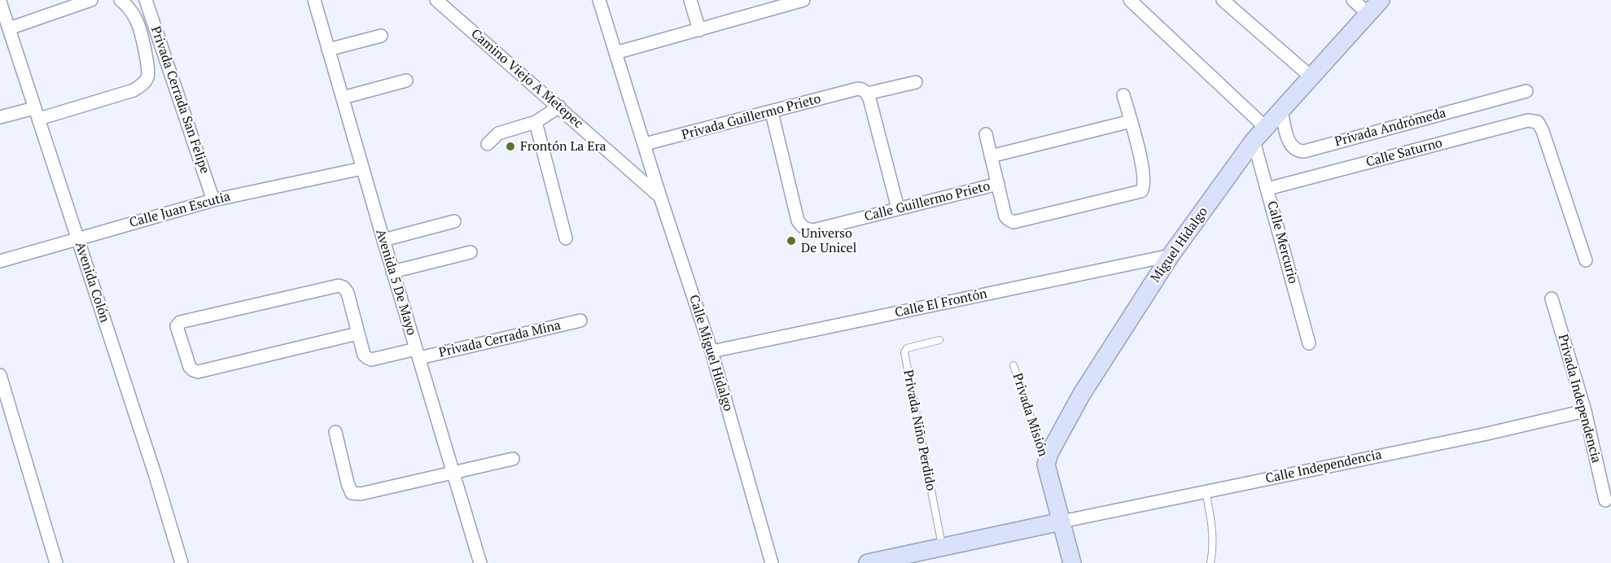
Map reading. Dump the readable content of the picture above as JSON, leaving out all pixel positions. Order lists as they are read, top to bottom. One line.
{"streets":{"main road":["Miguel Hidalgo"],"street":["Camino Viejo A Metepec","Privada Cerrada San Felipe","Privada Guillermo Prieto","Privada Andrómeda","Calle Saturno","Calle Guillermo Prieto","Calle Juan Escutia","Calle Mercurio","Avenida Colón","Avenida 5 De Mayo","Calle El Frontón","Privada Cerrada Mina","Calle Miguel Hidalgo","Privada Independencia","Calle Independencia"],"lane":["Privada Misión","Privada Niño Perdido"]},"crossings":[["Camino Viejo A Metepec","Calle Miguel Hidalgo"],["Privada Cerrada San Felipe","Calle Juan Escutia"],["Privada Guillermo Prieto","Calle Guillermo Prieto"],["Privada Guillermo Prieto","Calle Miguel Hidalgo"],["Privada Andrómeda","Miguel Hidalgo"],["Calle Saturno","Calle Mercurio"],["Calle Juan Escutia","Avenida Colón"],["Calle Juan Escutia","Avenida 5 De Mayo"],["Calle Mercurio","Miguel Hidalgo"],["Miguel Hidalgo","Calle El Frontón"],["Miguel Hidalgo","Privada Misión"],["Avenida 5 De Mayo","Privada Cerrada Mina"],["Calle El Frontón","Calle Miguel Hidalgo"],["Privada Independencia","Calle Independencia"]],"places":["Frontón La Era","Universo De Unicel"]}
